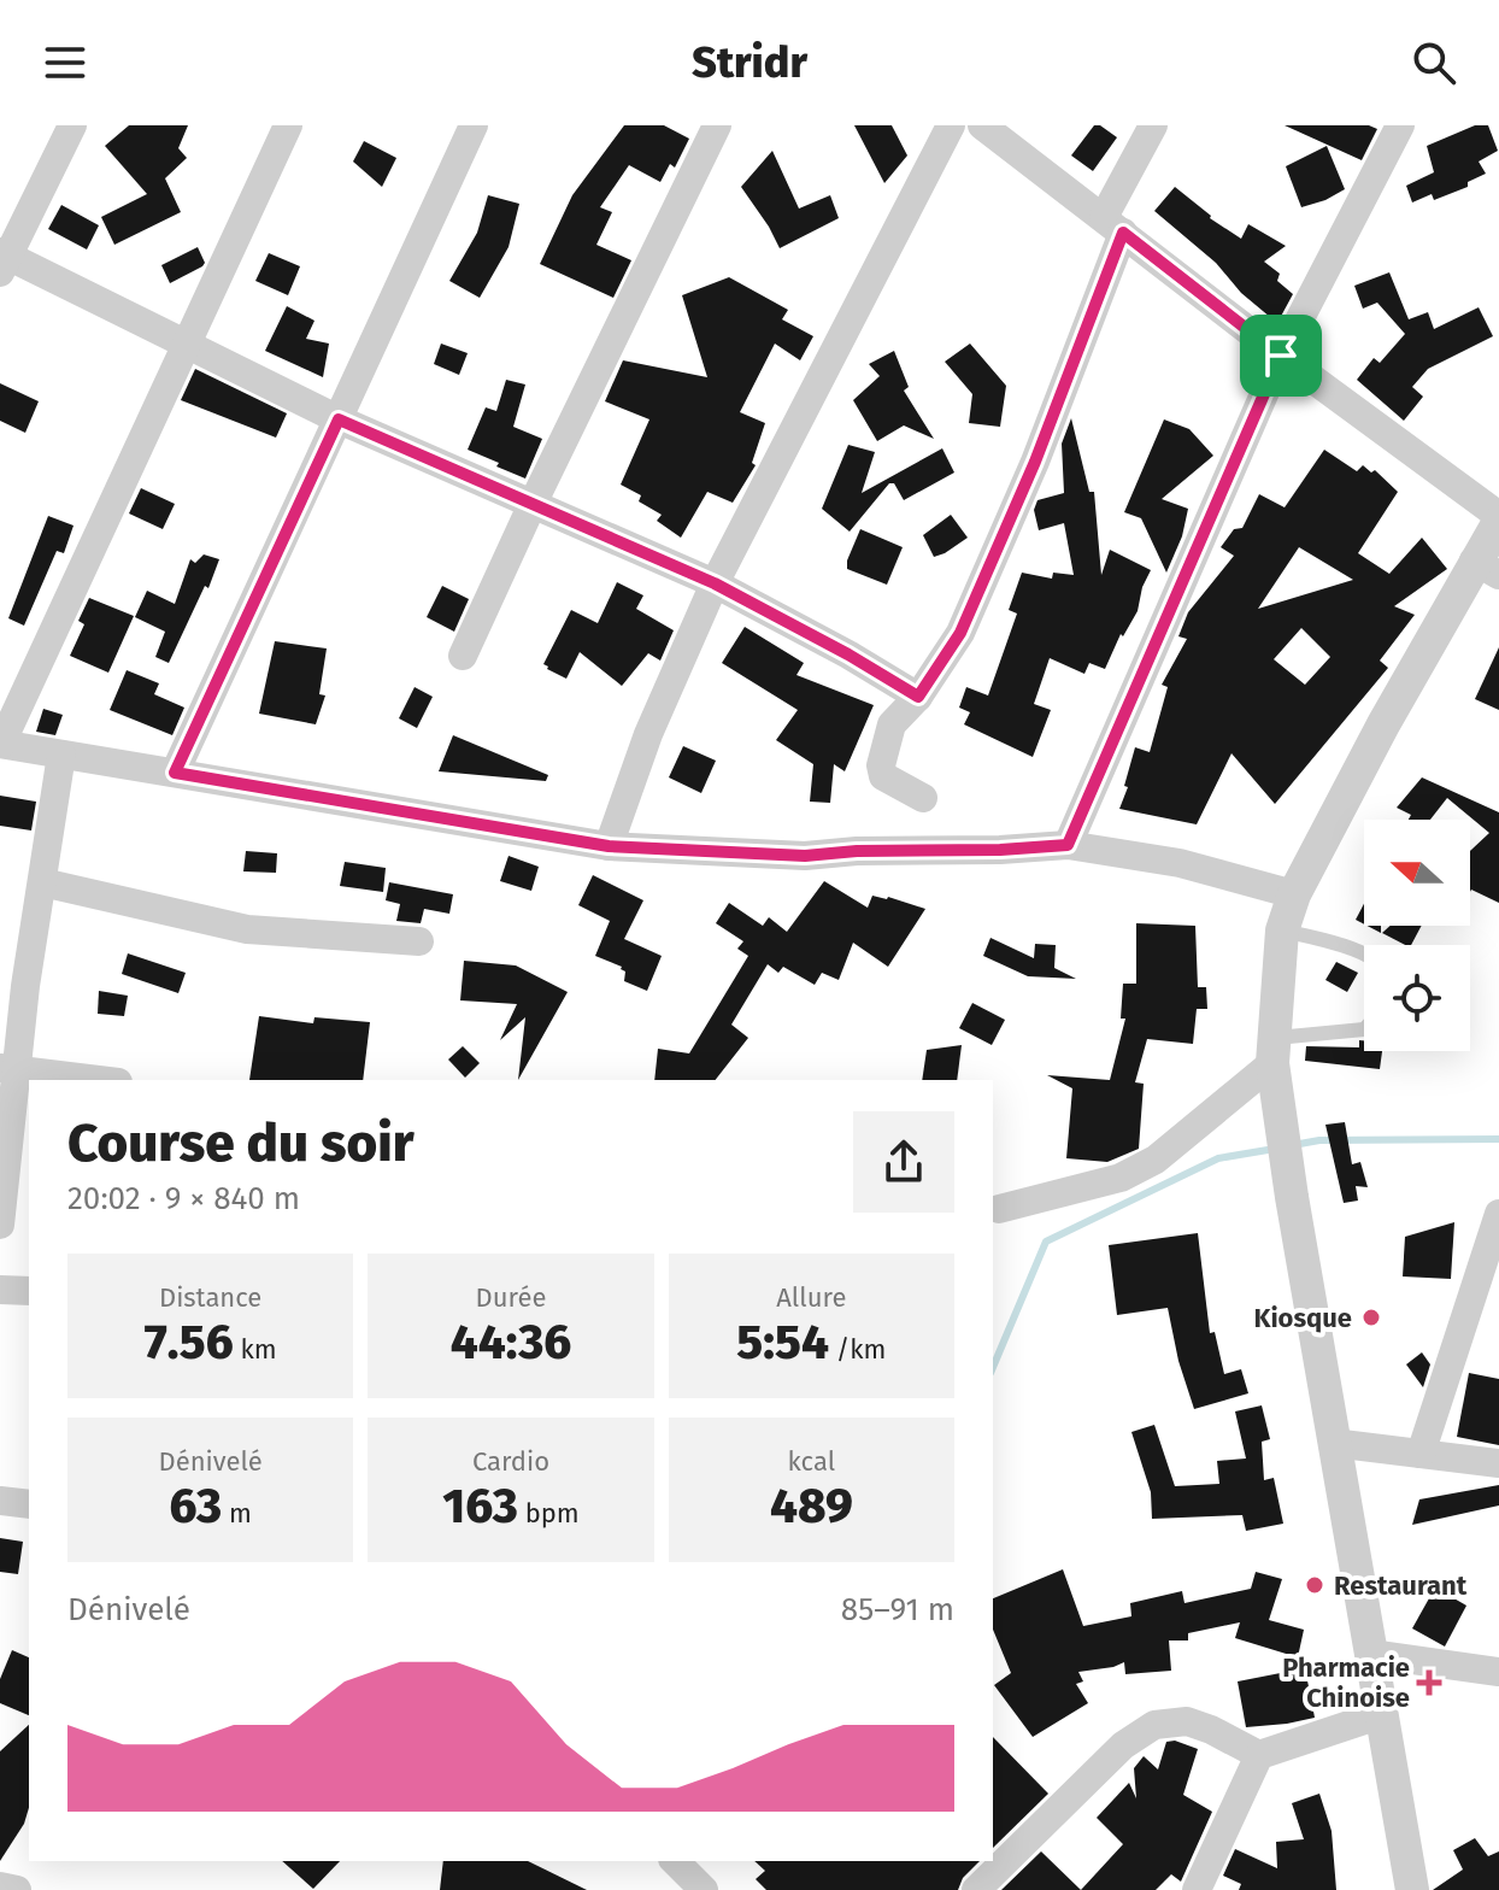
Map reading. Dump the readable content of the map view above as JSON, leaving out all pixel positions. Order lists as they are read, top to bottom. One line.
{"places":{"other":["Kiosque","Restaurant"],"health":["Pharmacie Chinoise"]},"north":"left","page":{"header":"Stridr","heading":["Course du soir","20:02 · 9 × 840 m"],"stats":[["Distance","7.56 km"],["Durée","44:36"],["Allure","5:54 /km"],["Dénivelé","63 m"],["Cardio","163 bpm"],["kcal","489"]],"chart":["Dénivelé","85–91 m"]}}
